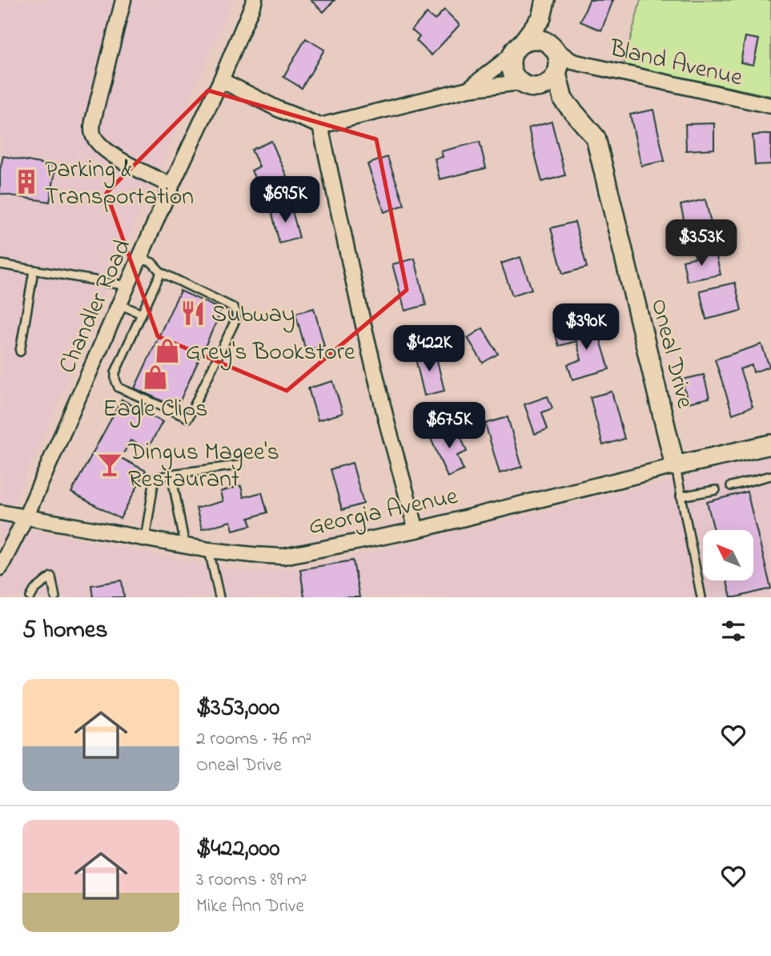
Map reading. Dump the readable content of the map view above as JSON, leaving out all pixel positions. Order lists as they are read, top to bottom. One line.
{"streets":{"street":["Bland Avenue","Chandler Road","Oneal Drive","Georgia Avenue"]},"crossings":[["Bland Avenue","Oneal Drive"],["Chandler Road","Georgia Avenue"],["Oneal Drive","Georgia Avenue"]],"places":{"building":["Parking & Transportation"],"restaurant":["Subway"],"shop":["Grey's Bookstore","Eagle Clips"],"bar":["Dingus Magee's Restaurant"]},"north":"top left","page":{"price":["$695K","$353K","$390K","$422K","$675K"],"heading":"5 homes","list":[{"name":"$353,000","note":"2 rooms · 76 m² · Oneal Drive"},{"name":"$422,000","note":"3 rooms · 89 m² · Mike Ann Drive"}]}}
